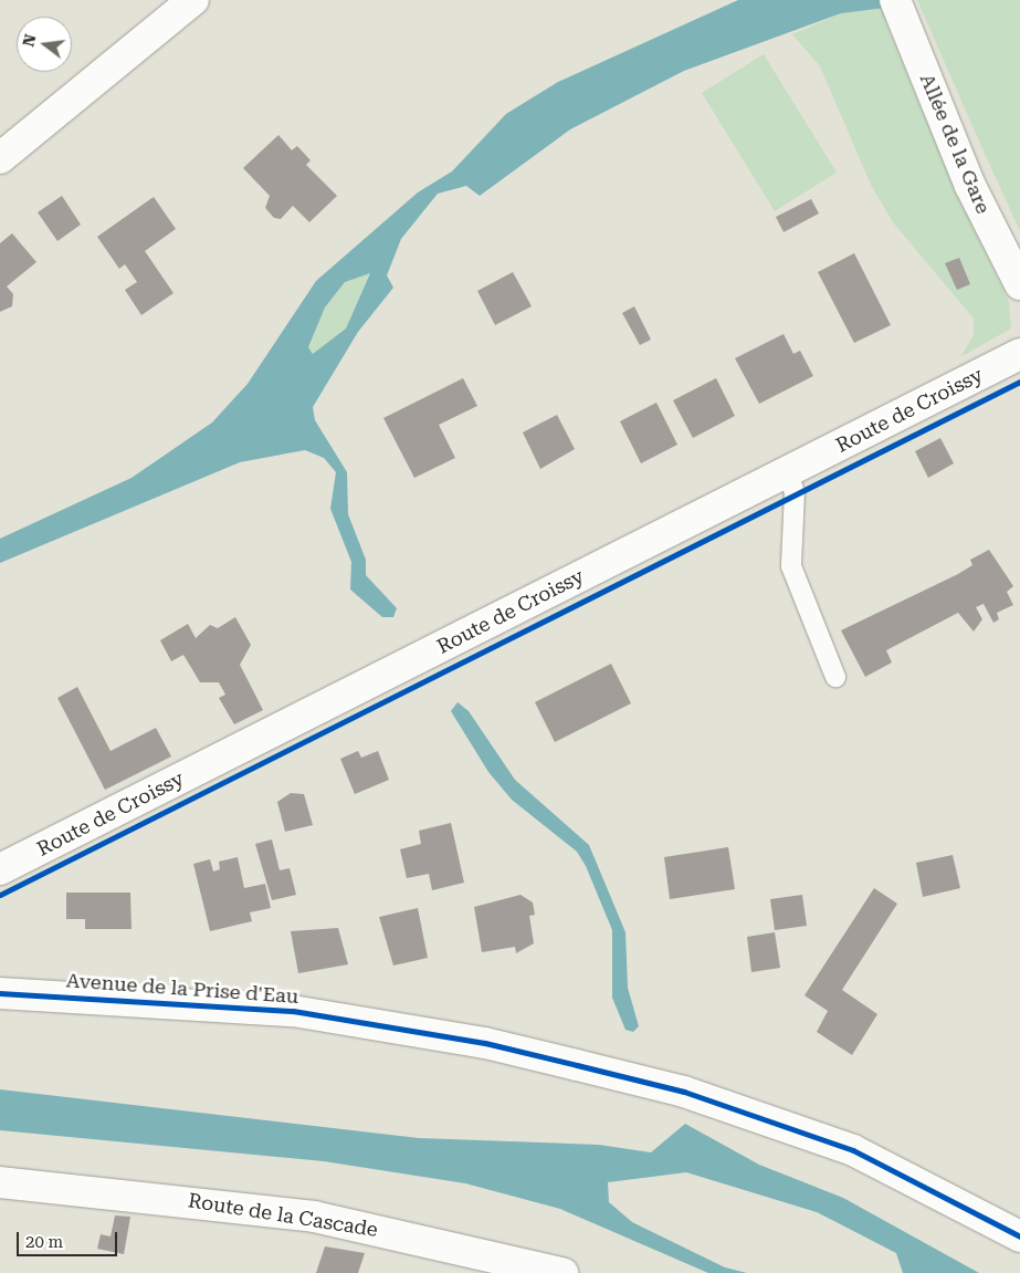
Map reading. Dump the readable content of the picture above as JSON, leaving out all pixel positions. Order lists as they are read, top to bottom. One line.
{"streets":{"street":["Allée de la Gare","Route de Croissy","Avenue de la Prise d'Eau","Route de la Cascade"]},"scale_bar":"20 m","north":"left"}
